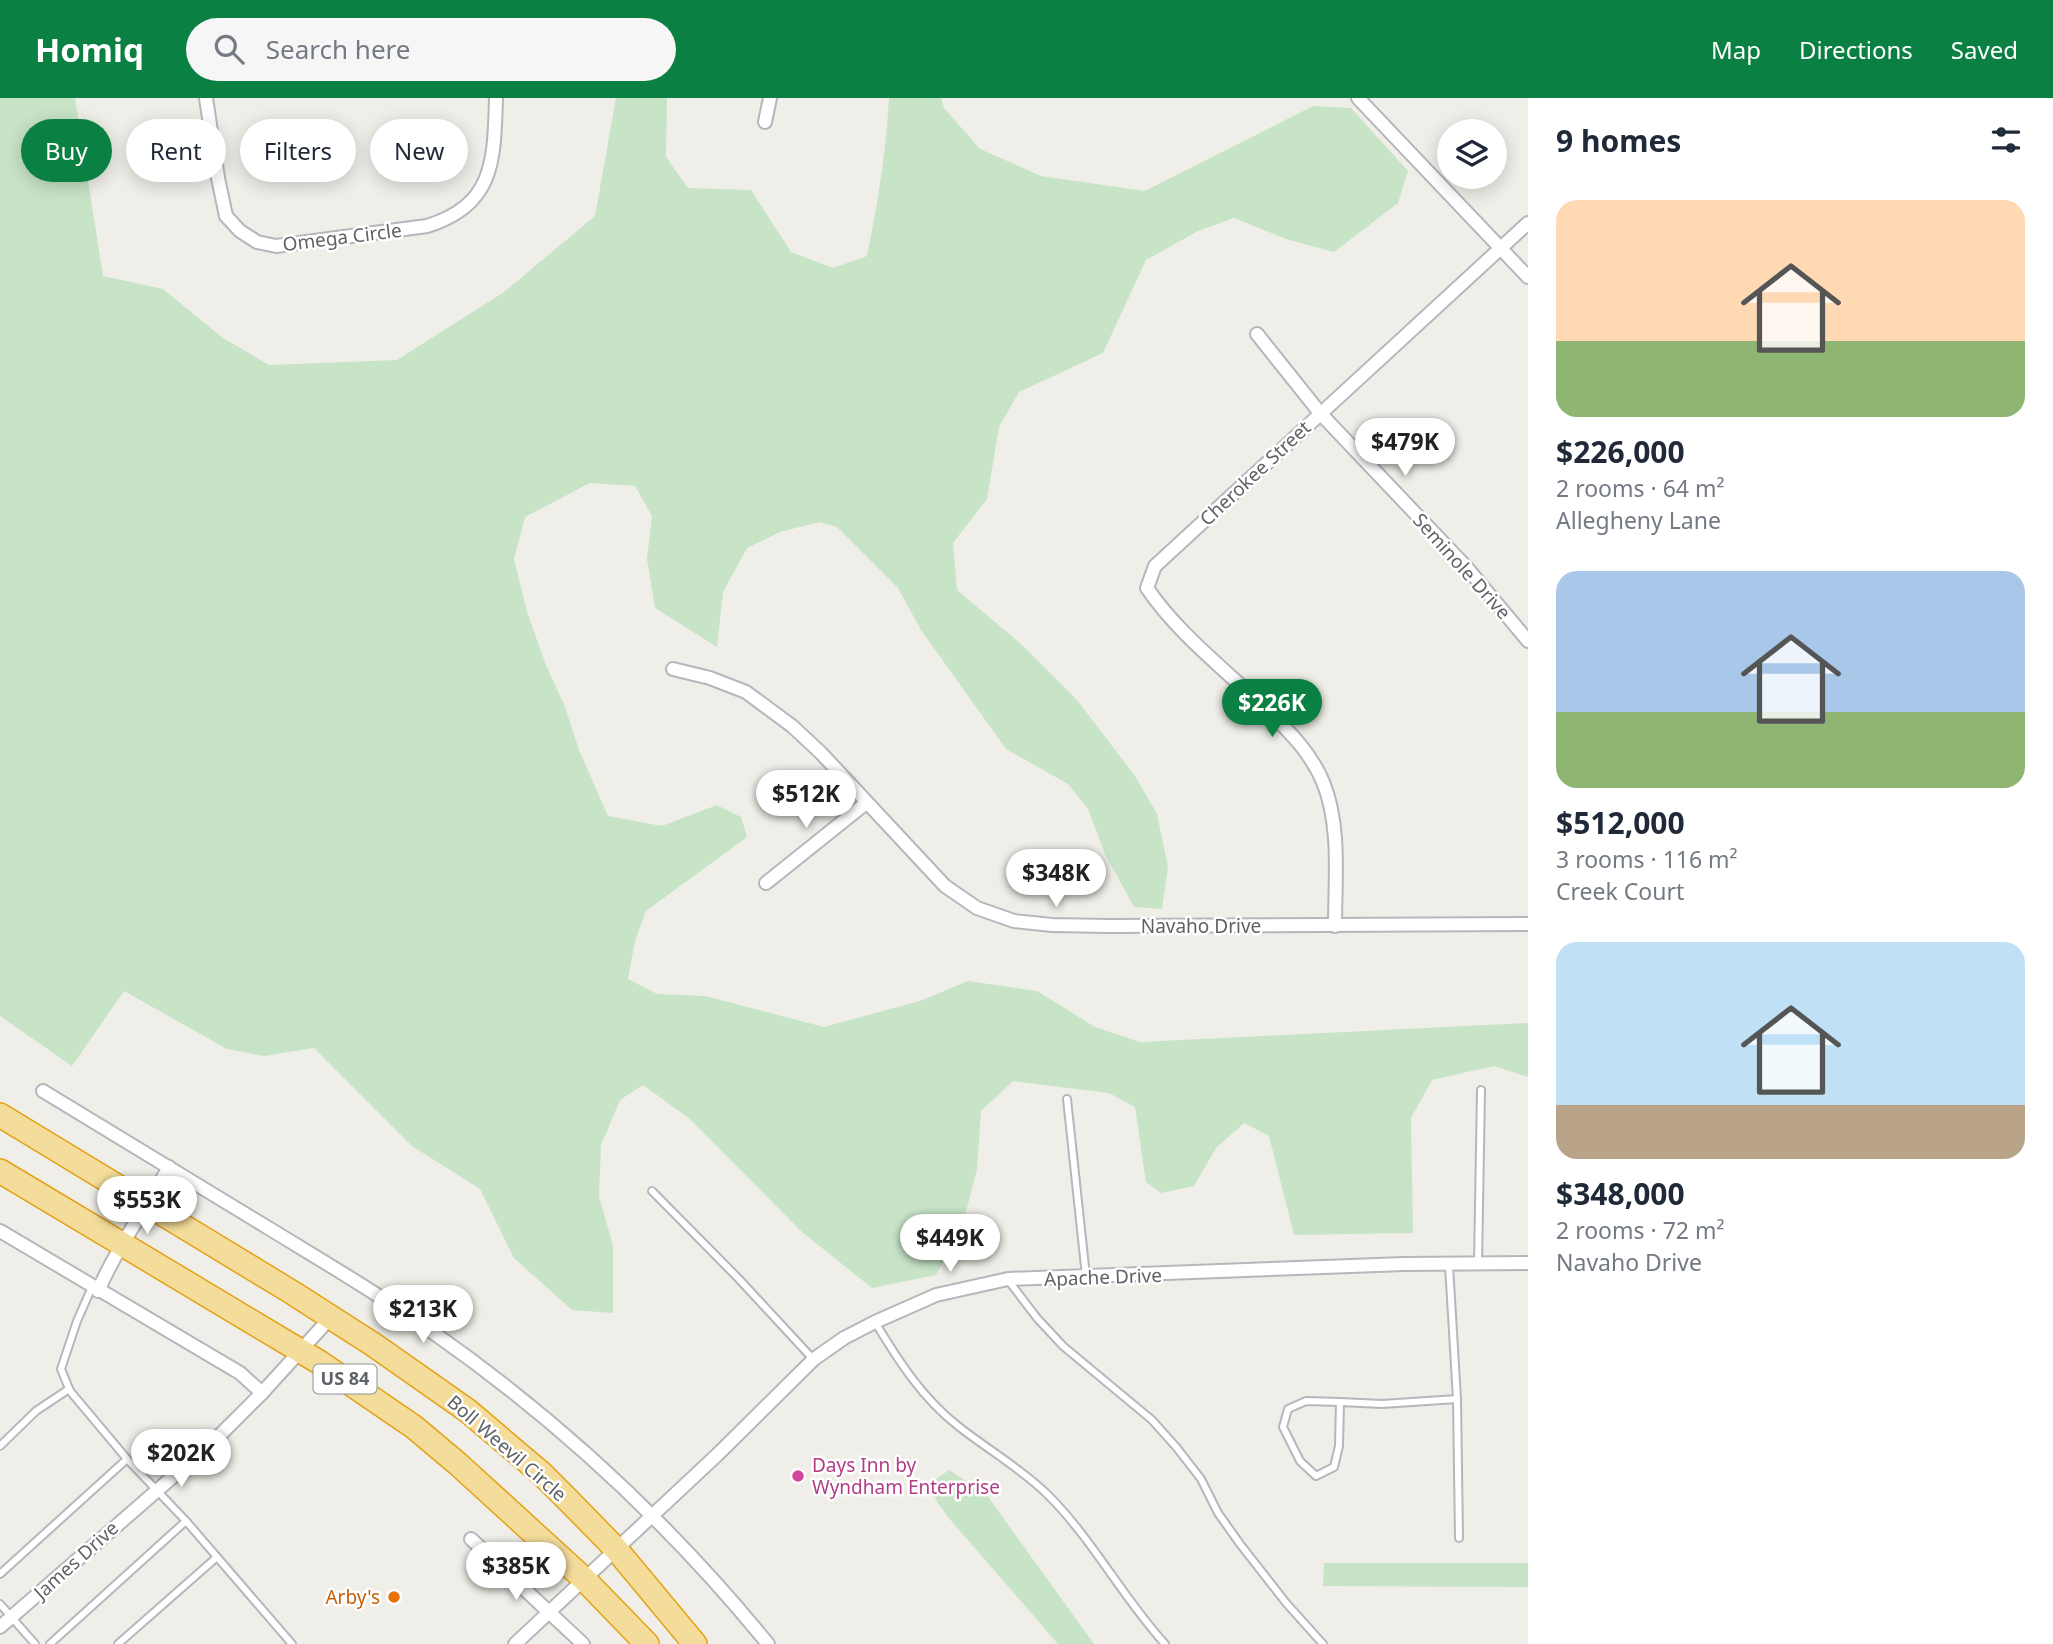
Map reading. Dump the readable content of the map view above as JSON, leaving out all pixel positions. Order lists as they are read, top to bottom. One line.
{"streets":{"highway":["US 84","Boll Weevil Circle"],"street":["Omega Circle","Cherokee Street","Seminole Drive","Navaho Drive","Apache Drive","James Drive"]},"crossings":[["Cherokee Street","Seminole Drive"],["Cherokee Street","Navaho Drive"],["Apache Drive","US 84"],["Apache Drive","Boll Weevil Circle"],["US 84","James Drive"],["Boll Weevil Circle","James Drive"]],"places":["Days Inn by Wyndham Enterprise","Arby's"],"page":{"header":"Homiq","search":"Search here","nav":["Map","Directions","Saved"],"heading":"9 homes","chip":["Buy","Rent","Filters","New"],"list":[{"name":"$226,000","note":"2 rooms · 64 m² · Allegheny Lane"},{"name":"$512,000","note":"3 rooms · 116 m² · Creek Court"},{"name":"$348,000","note":"2 rooms · 72 m² · Navaho Drive"}],"price":["$479K","$226K","$512K","$348K","$553K","$449K","$213K","$202K","$385K"]}}
